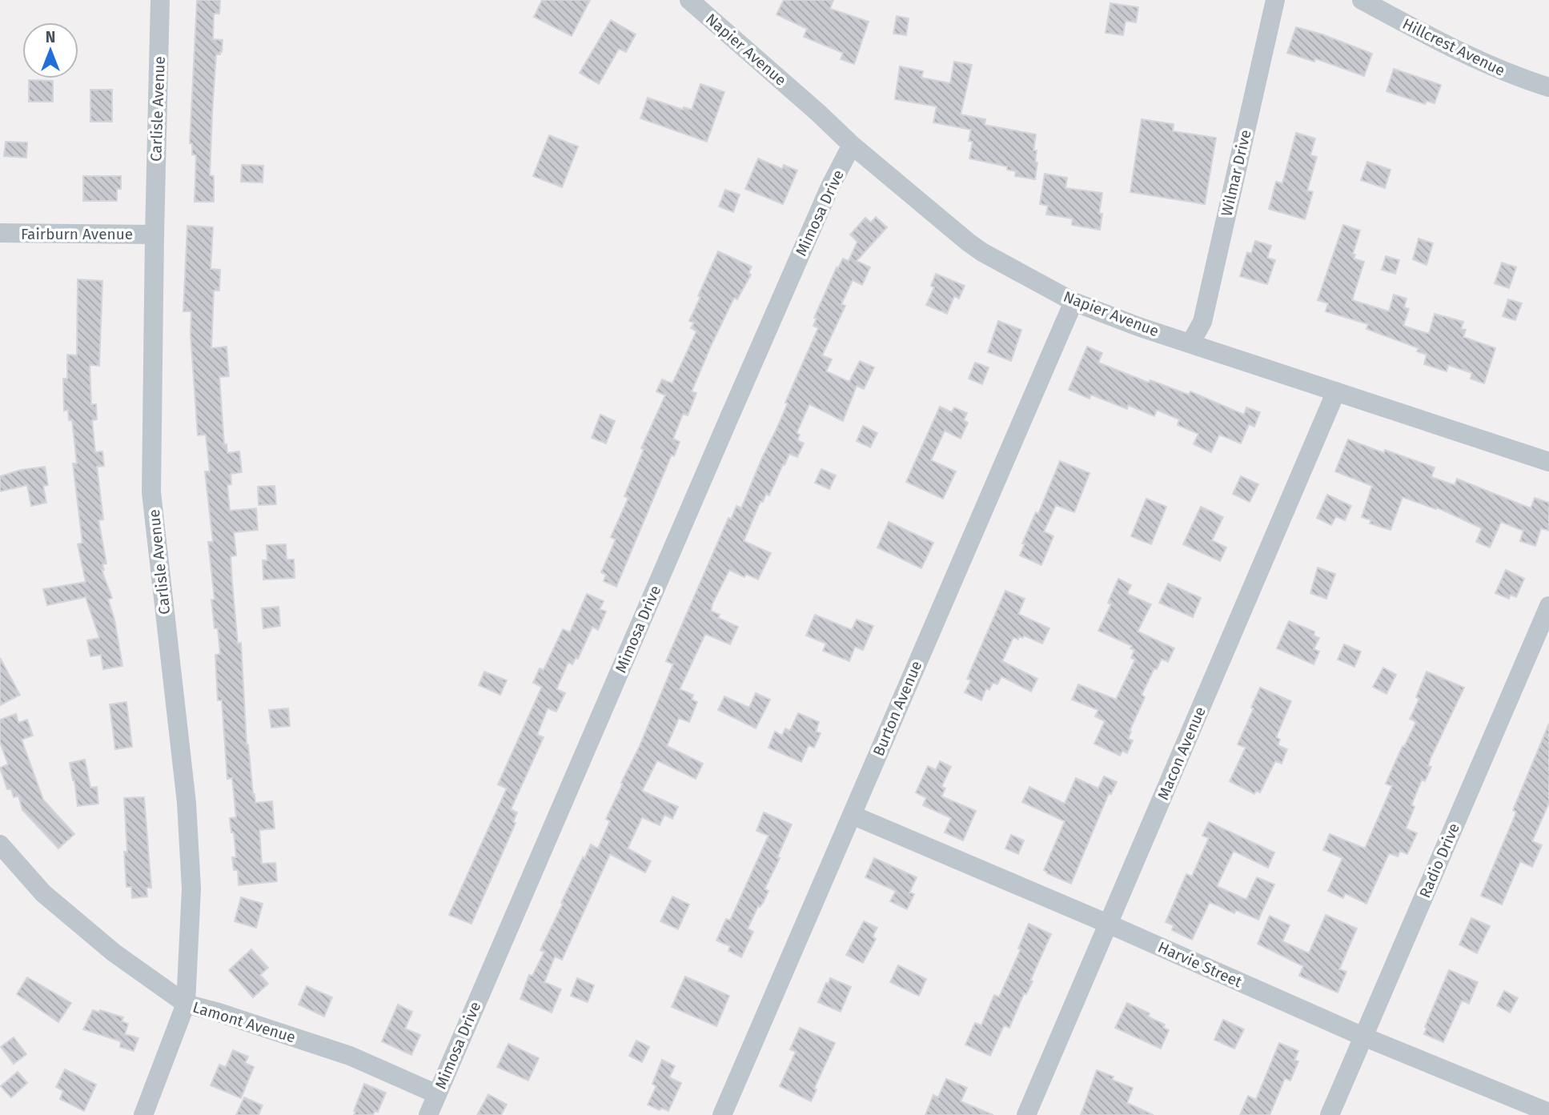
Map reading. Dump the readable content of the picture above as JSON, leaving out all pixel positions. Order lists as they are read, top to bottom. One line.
{"streets":{"street":["Hillcrest Avenue","Napier Avenue","Carlisle Avenue","Wilmar Drive","Mimosa Drive","Fairburn Avenue","Burton Avenue","Macon Avenue","Radio Drive","Harvie Street","Lamont Avenue"]},"crossings":[["Napier Avenue","Wilmar Drive"],["Napier Avenue","Mimosa Drive"],["Napier Avenue","Burton Avenue"],["Napier Avenue","Macon Avenue"],["Carlisle Avenue","Fairburn Avenue"],["Carlisle Avenue","Lamont Avenue"],["Mimosa Drive","Lamont Avenue"],["Burton Avenue","Harvie Street"],["Macon Avenue","Harvie Street"],["Radio Drive","Harvie Street"]],"north":"top"}
